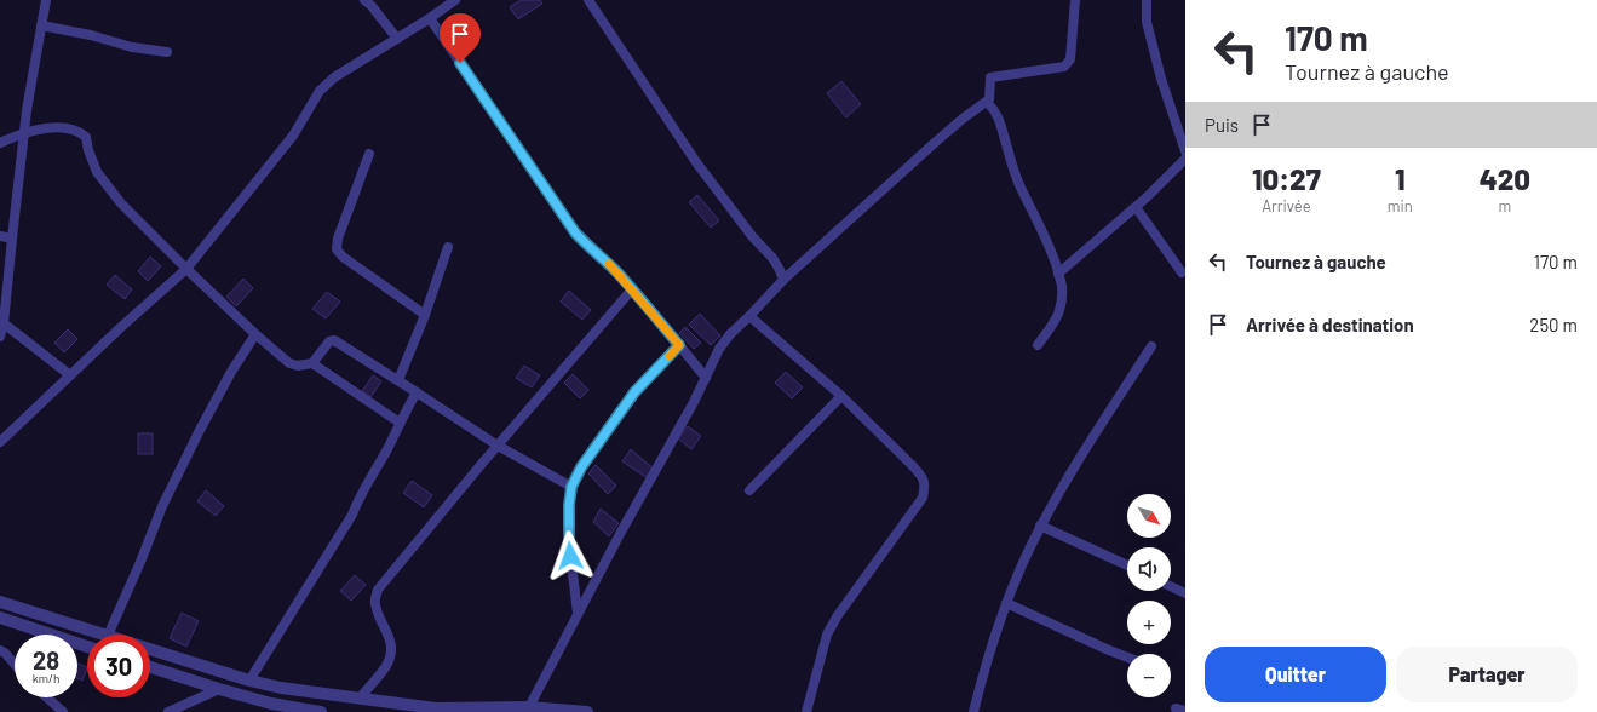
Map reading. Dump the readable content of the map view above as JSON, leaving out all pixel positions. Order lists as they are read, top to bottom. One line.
{"north":"bottom right","page":{"turn":["170 m","Tournez à gauche"],"then":"Puis","eta":["10:27","Arrivée","1","min","420","m"],"list":[{"name":"Tournez à gauche","value":"170 m"},{"name":"Arrivée à destination","value":"250 m"}],"map_buttons":["+","−"],"speed":"28 km/h","limit":"30","buttons":["Quitter","Partager"]}}
